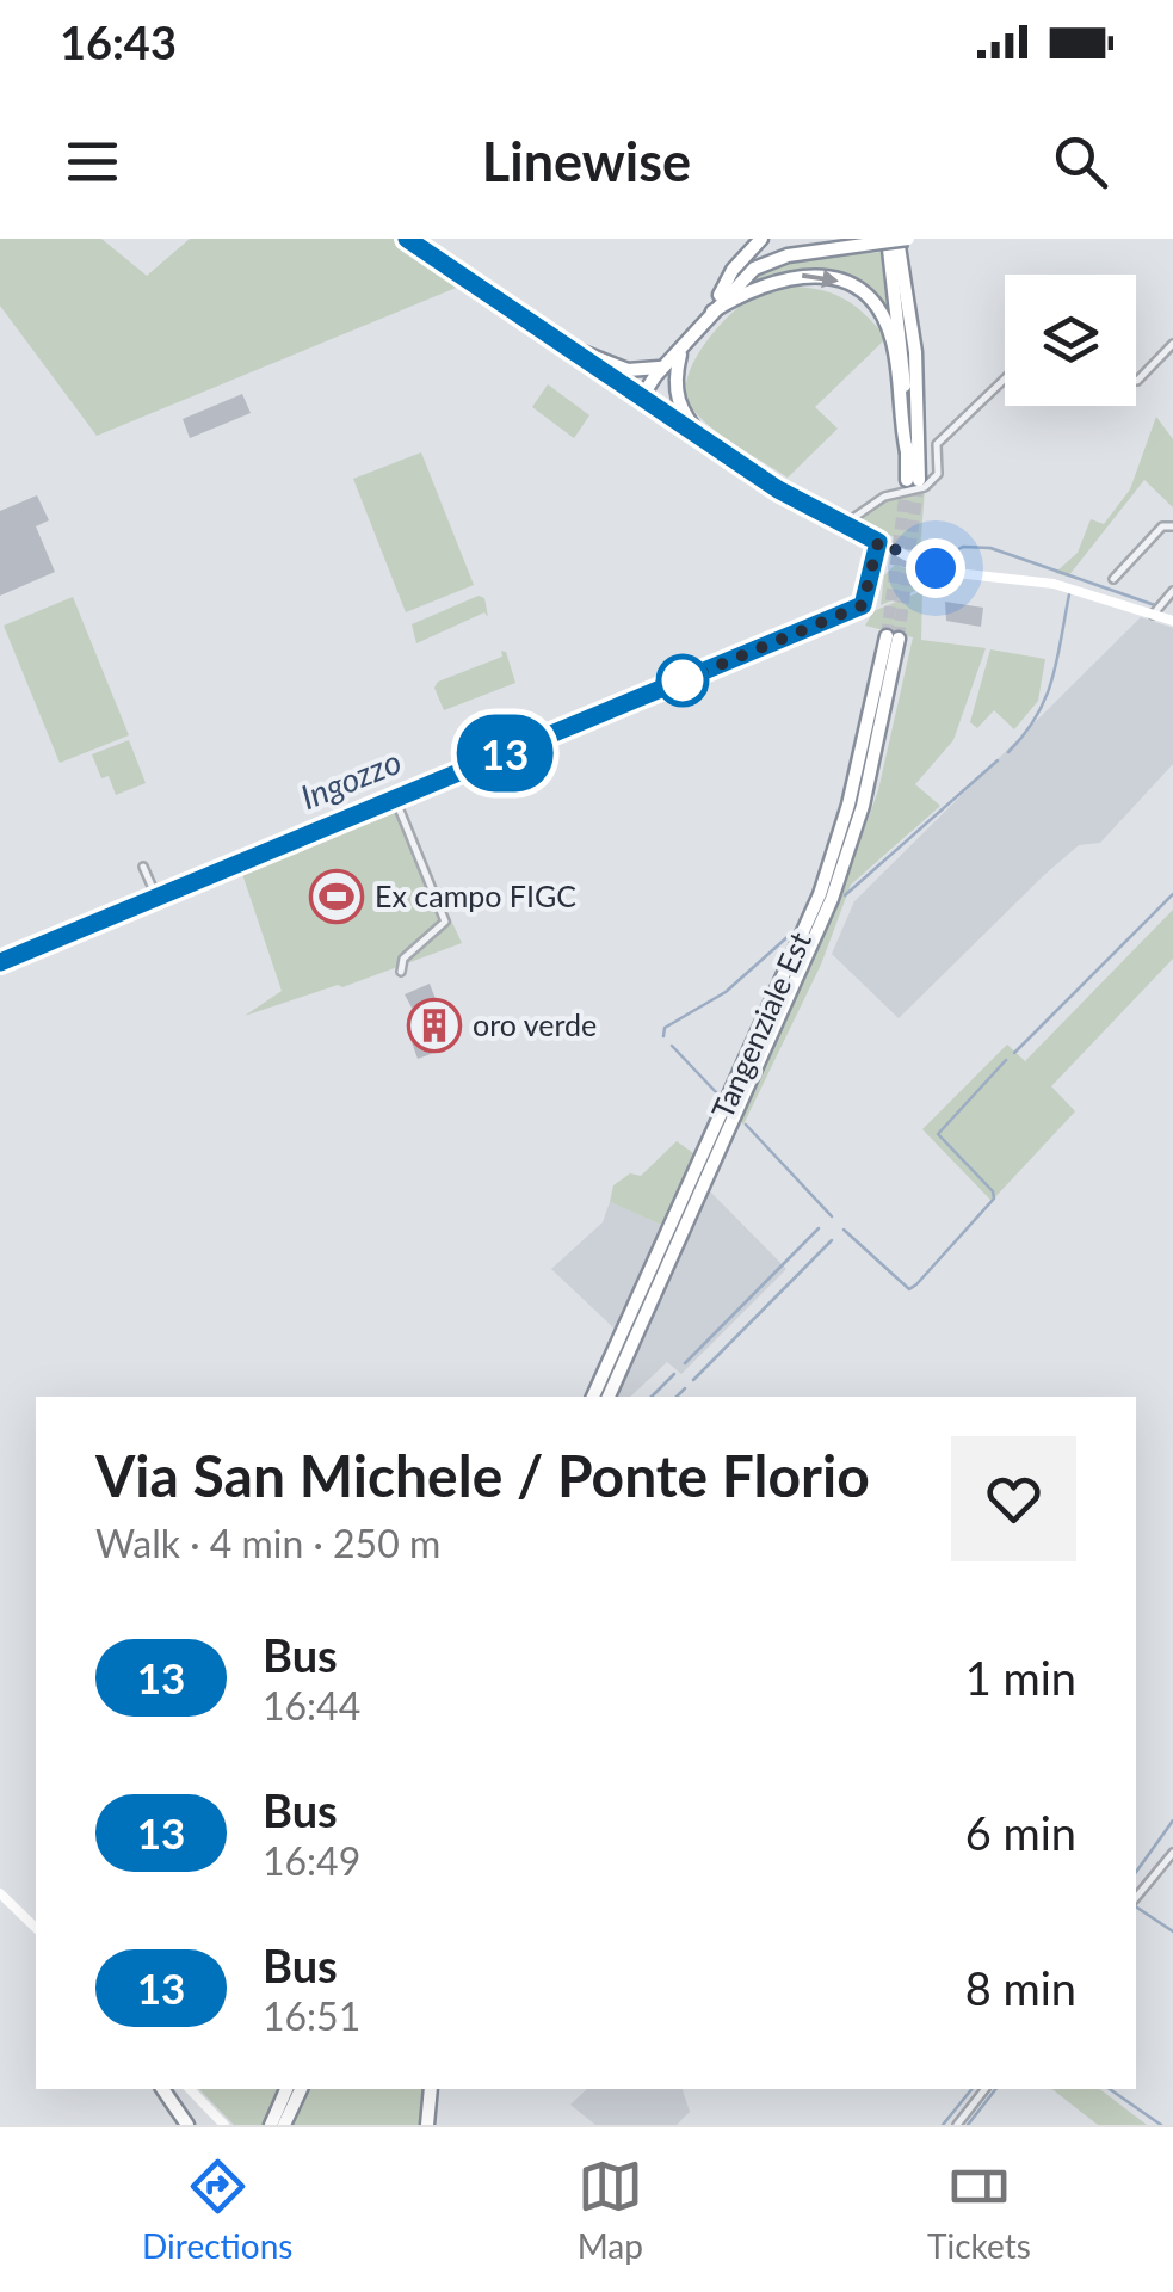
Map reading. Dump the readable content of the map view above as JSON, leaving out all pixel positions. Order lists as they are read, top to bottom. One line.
{"streets":{"highway":["Tangenziale Est"]},"water":["Ingozzo"],"places":{"sports":["Ex campo FIGC"],"building":["oro verde"]},"lines":["bus line 13"],"page":{"status":"16:43","header":"Linewise","on_map":"13","heading":["Via San Michele / Ponte Florio","Walk · 4 min · 250 m"],"list":[{"mark":"13","name":"Bus","note":"16:44","value":"1 min"},{"mark":"13","name":"Bus","note":"16:49","value":"6 min"},{"mark":"13","name":"Bus","note":"16:51","value":"8 min"}],"tabs":["Directions","Map","Tickets"]}}
